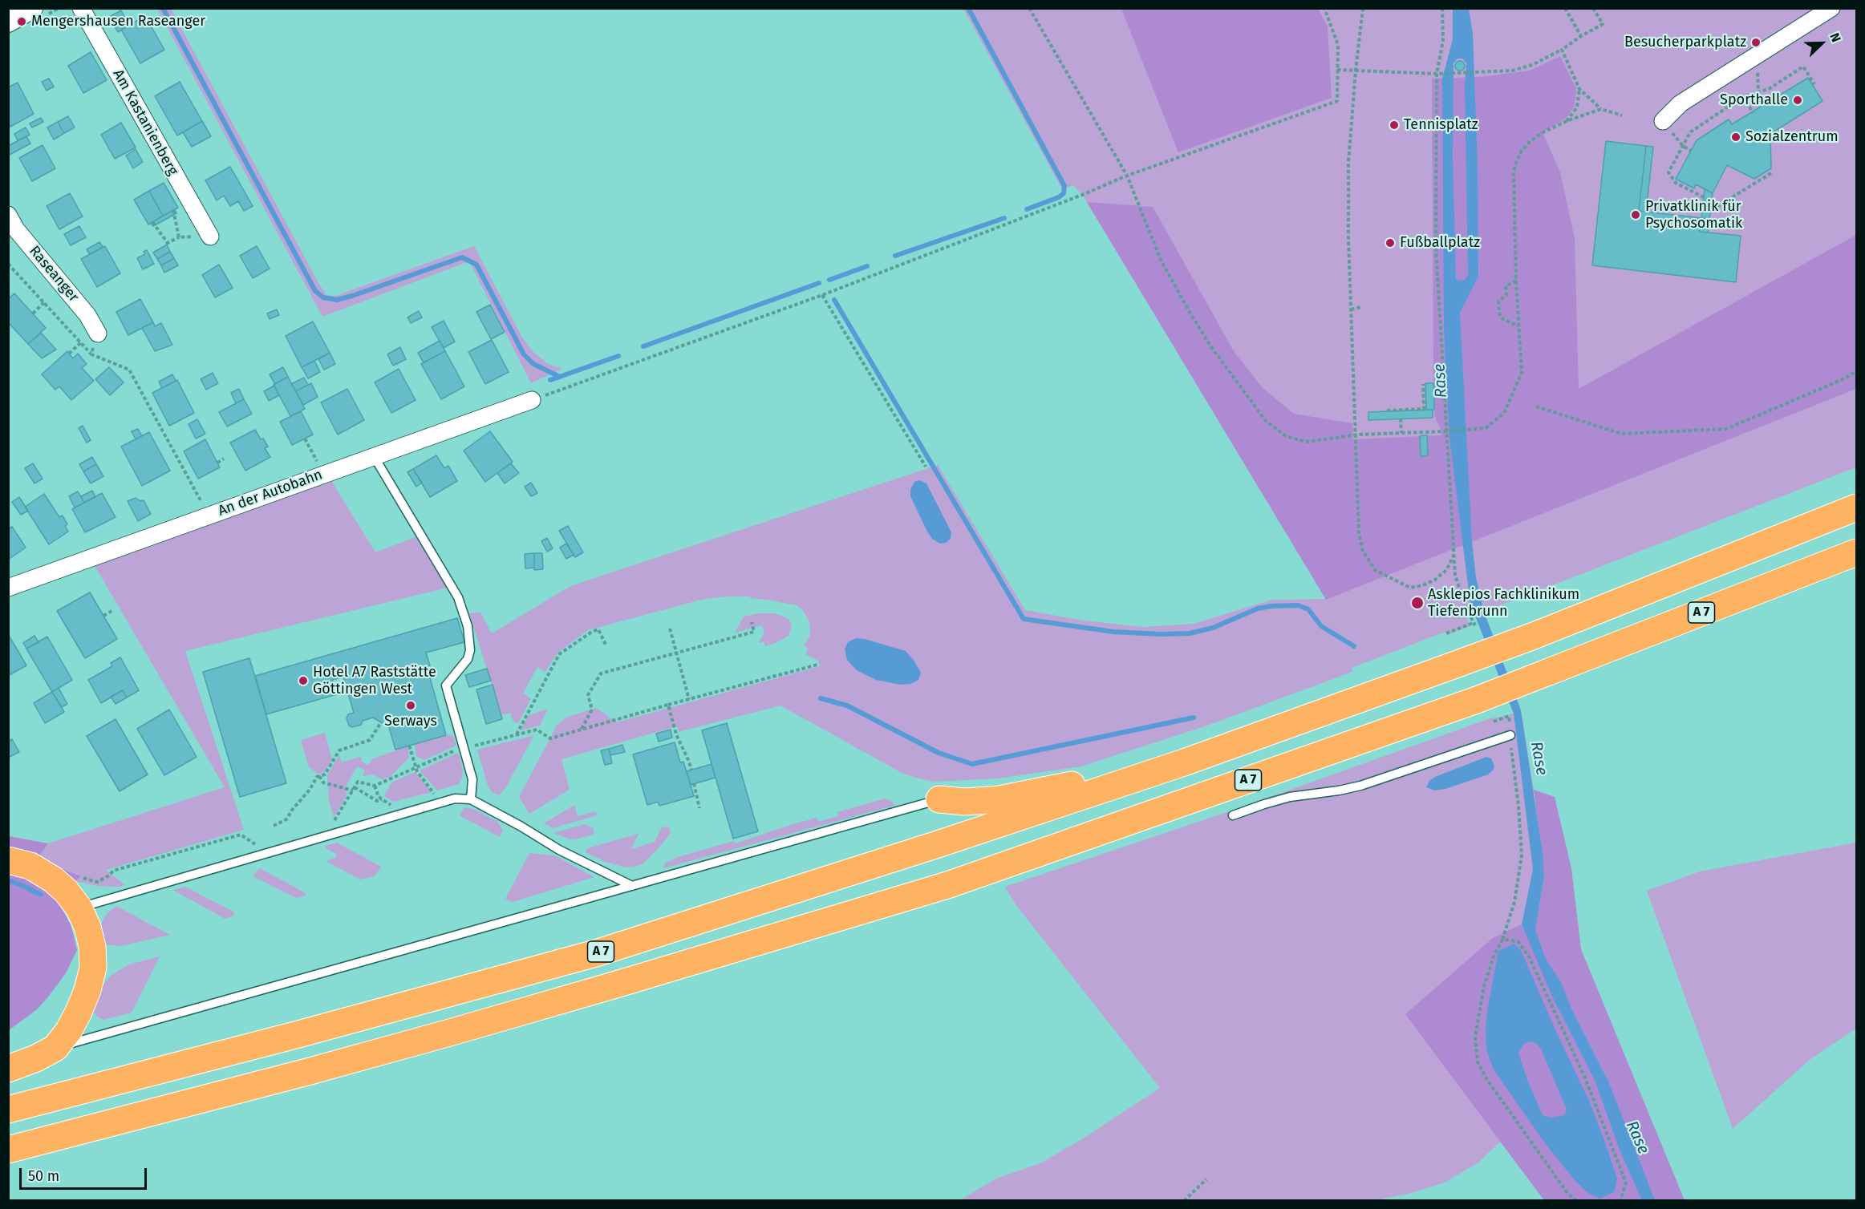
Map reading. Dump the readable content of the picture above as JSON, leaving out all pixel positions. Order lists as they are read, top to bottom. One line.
{"streets":{"highway":["A 7"],"street":["Am Kastanienberg","Raseanger","An der Autobahn"]},"water":["Rase"],"places":["Mengershausen Raseanger","Besucherparkplatz","Sporthalle","Tennisplatz","Sozialzentrum","Privatklinik für Psychosomatik","Fußballplatz","Asklepios Fachklinikum Tiefenbrunn","Hotel A7 Raststätte Göttingen West","Serways"],"scale_bar":"50 m","north":"top right"}
